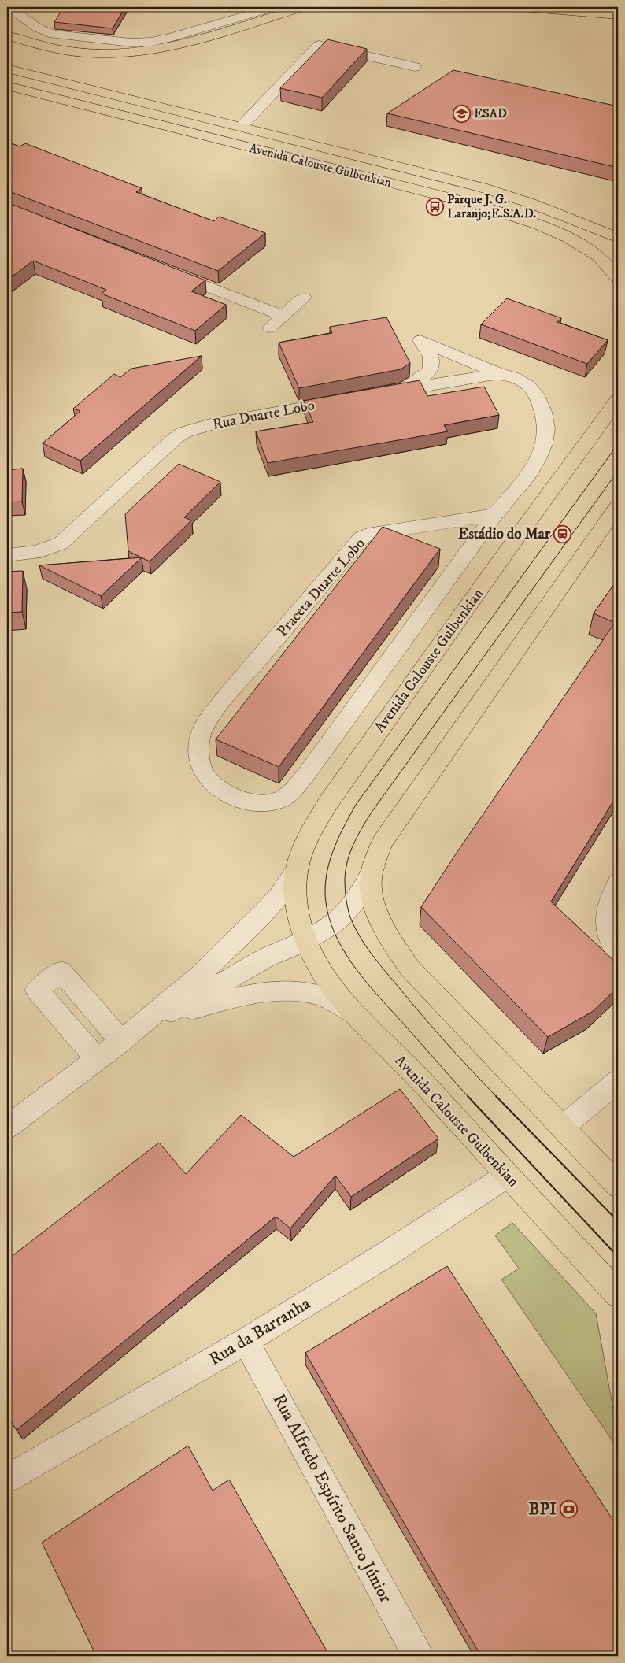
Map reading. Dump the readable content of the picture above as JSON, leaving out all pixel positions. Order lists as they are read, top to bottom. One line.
{"streets":{"main road":["Avenida Calouste Gulbenkian"],"street":["Rua Duarte Lobo","Praceta Duarte Lobo","Rua da Barranha","Rua Alfredo Espírito Santo Júnior"]},"crossings":[["Avenida Calouste Gulbenkian","Rua da Barranha"],["Rua da Barranha","Rua Alfredo Espírito Santo Júnior"]],"places":{"school or university":["ESAD"],"bus stop":["Parque J. G. Laranjo;E.S.A.D."],"station":["Estádio do Mar"],"bank":["BPI"]}}
